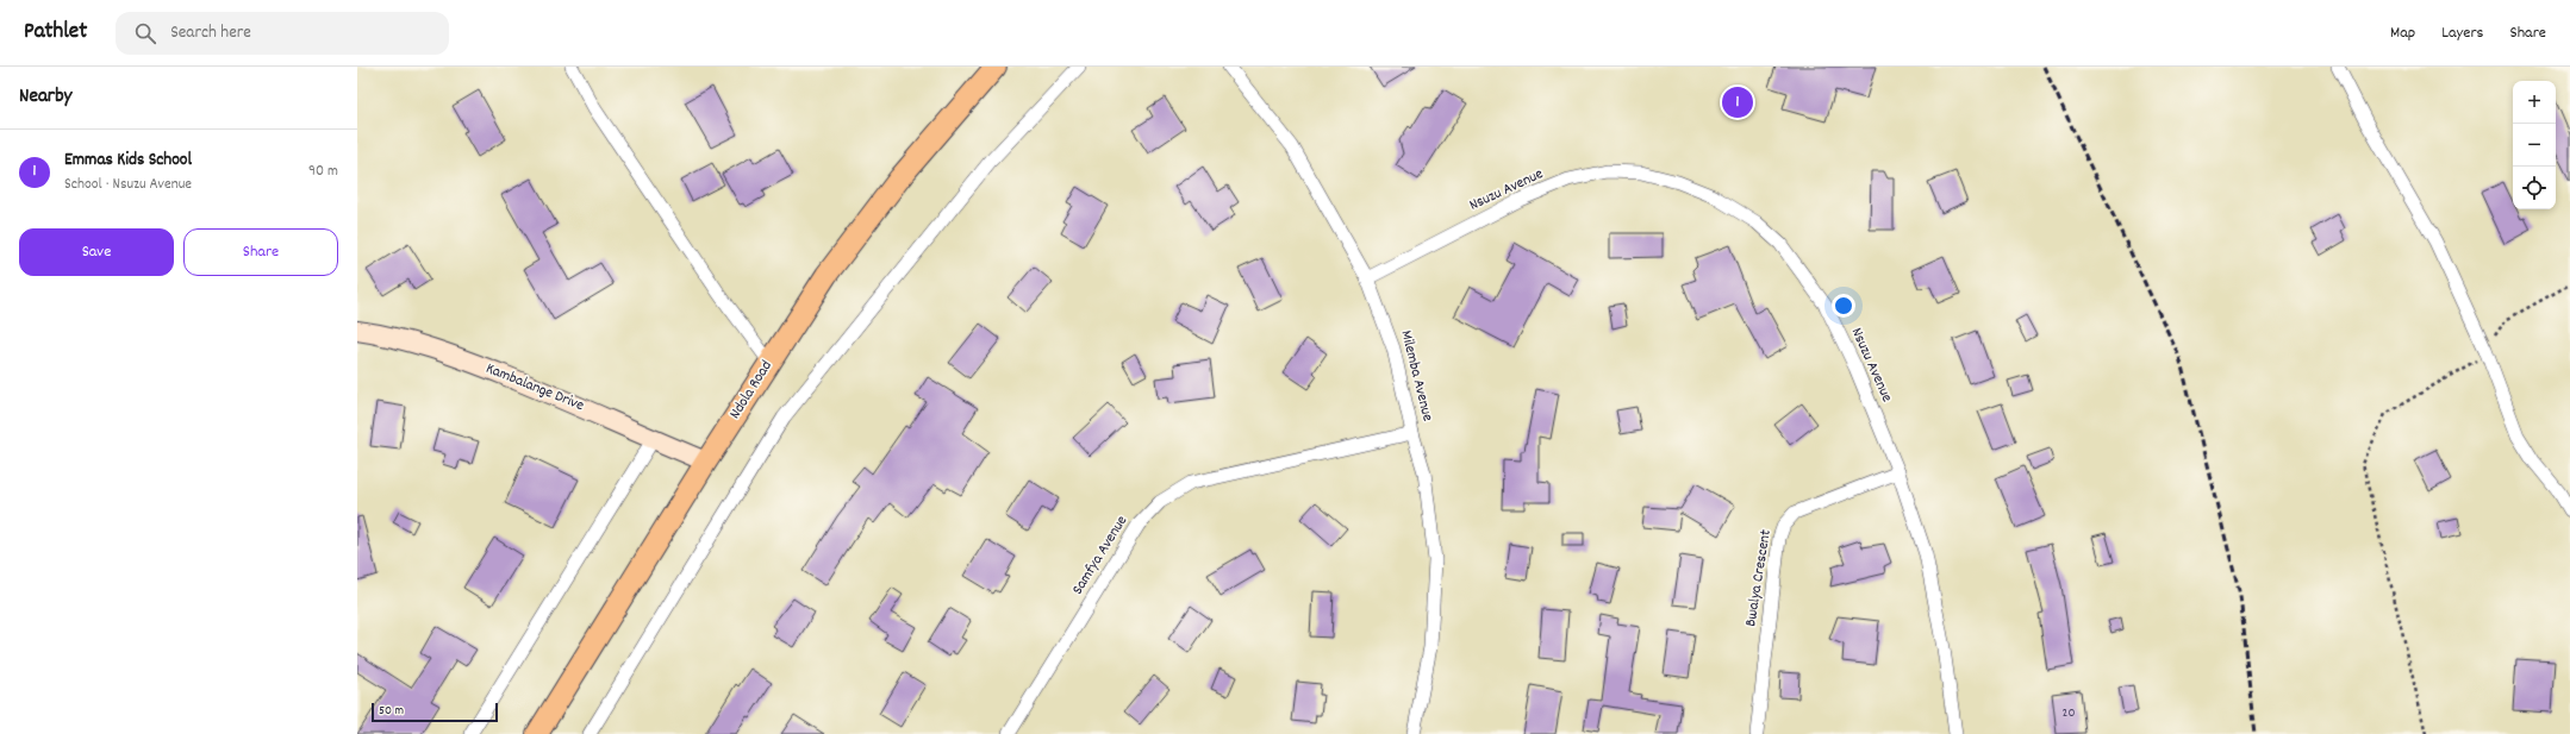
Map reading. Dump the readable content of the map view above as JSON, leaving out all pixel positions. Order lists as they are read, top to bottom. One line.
{"streets":{"main road":["Ndola Road"],"street":["Nsuzu Avenue","Milemba Avenue","Kambalange Drive","Samfya Avenue","Bwalya Crescent"]},"crossings":[["Nsuzu Avenue","Milemba Avenue"],["Nsuzu Avenue","Bwalya Crescent"],["Milemba Avenue","Samfya Avenue"],["Kambalange Drive","Ndola Road"]],"house_numbers":["20"],"scale_bar":"50 m","page":{"header":"Pathlet","search":"Search here","nav":["Map","Layers","Share"],"heading":"Nearby","map_buttons":["+","−"],"pins":"1","list":[{"mark":"1","name":"Emmas Kids School","note":"School · Nsuzu Avenue","value":"90 m"}],"buttons":["Save","Share"],"scale":"50 m"}}
